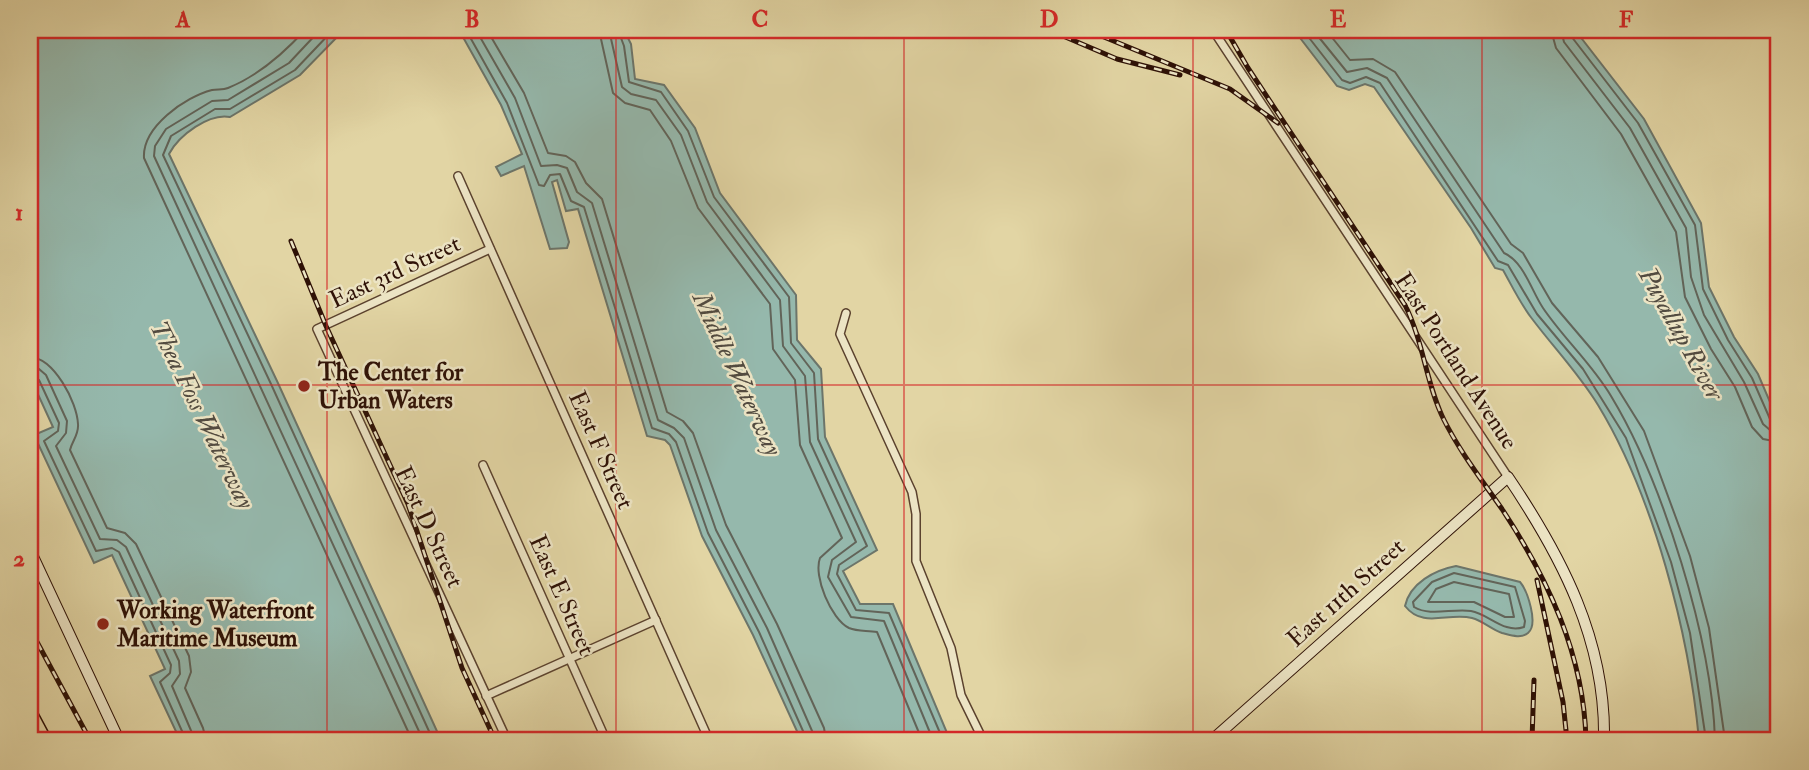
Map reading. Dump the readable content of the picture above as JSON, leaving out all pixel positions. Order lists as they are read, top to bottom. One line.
{"streets":{"street":["East 3rd Street","East Portland Avenue","East F Street","East D Street","East 11th Street","East E Street"]},"crossings":[["East 3rd Street","East F Street"],["East 3rd Street","East D Street"],["East Portland Avenue","East 11th Street"]],"water":["Puyallup River","Middle Waterway","Thea Foss Waterway"],"places":["The Center for Urban Waters","Working Waterfront Maritime Museum"],"grid":{"columns":["A","B","C","D","E","F"],"rows":["1","2"]}}
